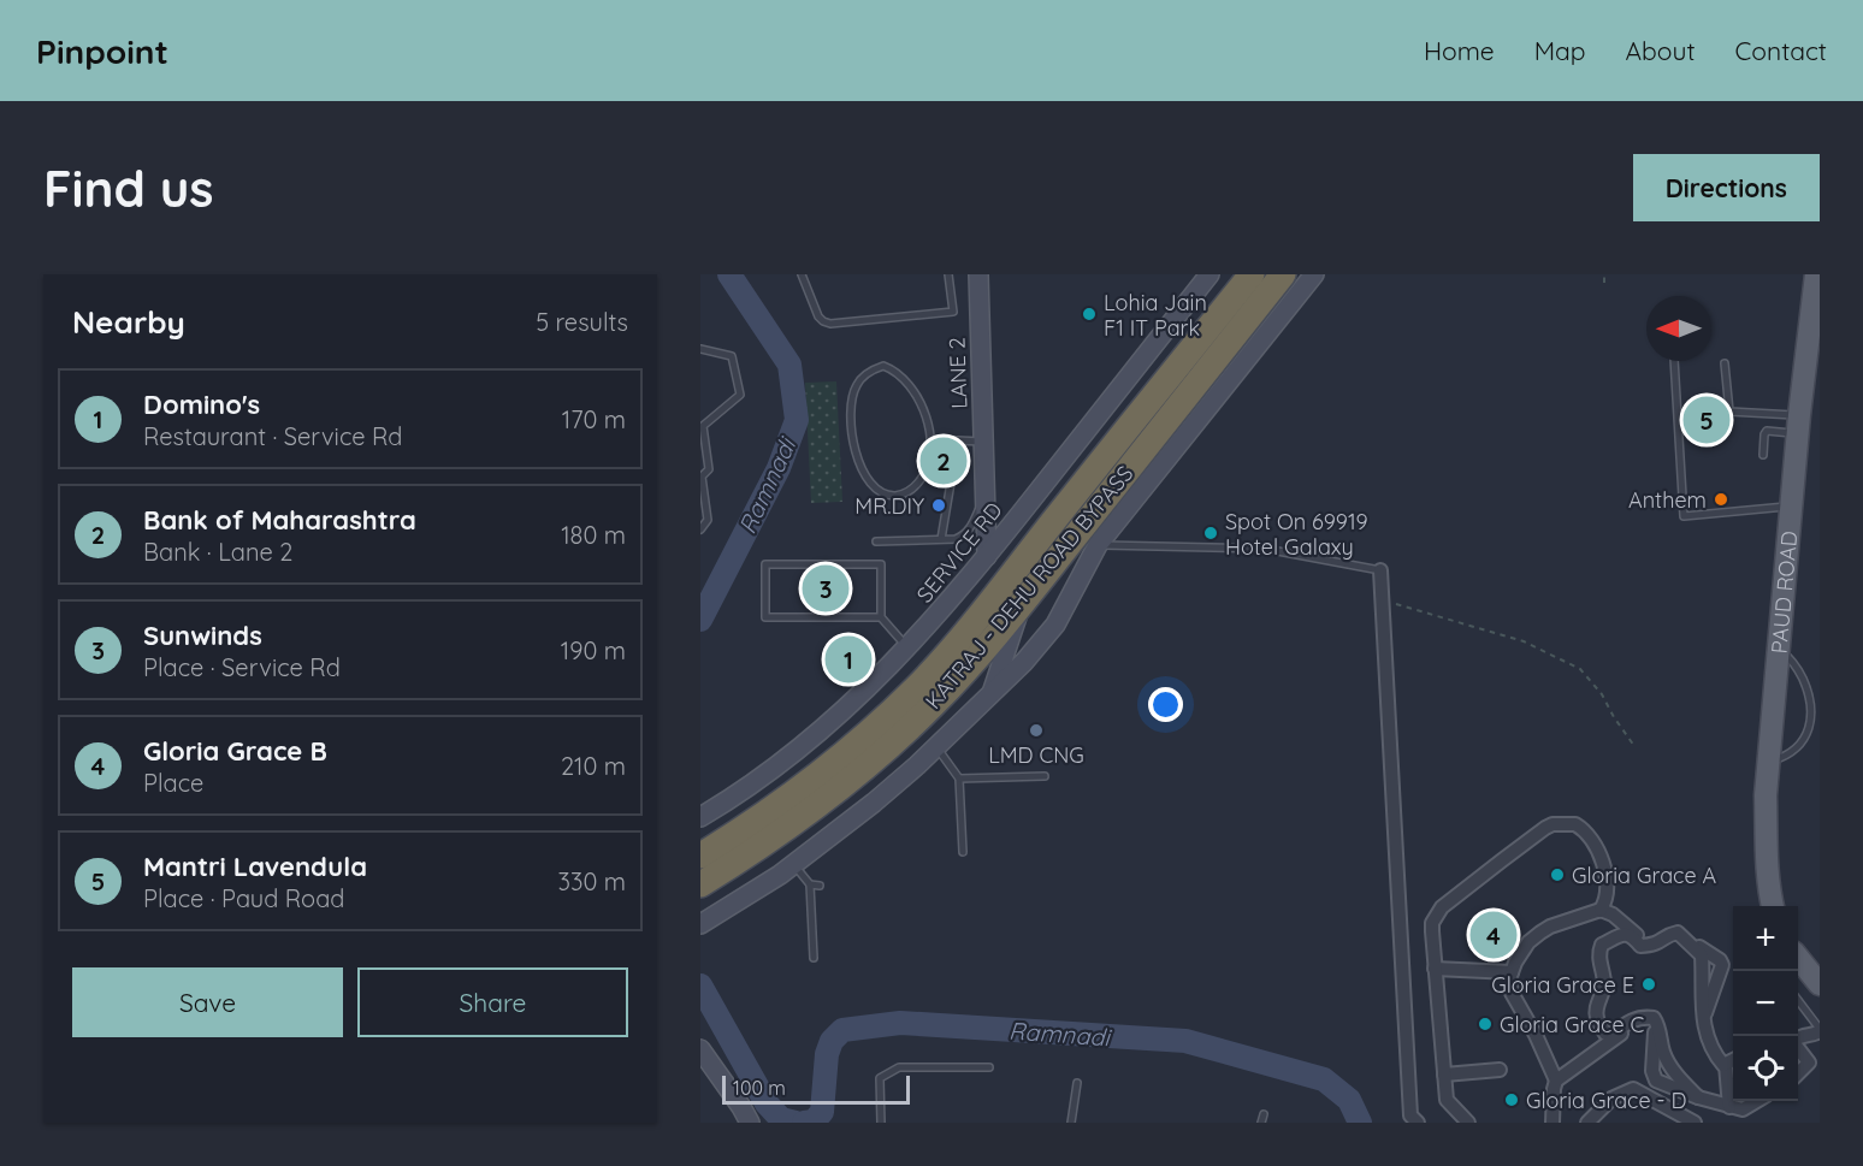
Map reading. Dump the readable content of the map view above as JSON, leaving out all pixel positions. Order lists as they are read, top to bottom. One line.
{"streets":{"highway":["KATRAJ - DEHU ROAD BYPASS"],"main road":["PAUD ROAD"],"street":["LANE 2","SERVICE RD"]},"crossings":[["LANE 2","SERVICE RD"]],"water":["Ramnadi"],"places":["Lohia Jain F1 IT Park","Anthem","MR.DIY","Spot On 69919 Hotel Galaxy","LMD CNG","Gloria Grace A","Gloria Grace E","Gloria Grace C","Gloria Grace - D"],"scale_bar":"100 m","north":"left","page":{"header":"Pinpoint","nav":["Home","Map","About","Contact"],"buttons":["Directions",["Save","Share"]],"title":"Find us","heading":["Nearby","5 results"],"list":[{"mark":"1","name":"Domino's","note":"Restaurant · Service Rd","value":"170 m"},{"mark":"2","name":"Bank of Maharashtra","note":"Bank · Lane 2","value":"180 m"},{"mark":"3","name":"Sunwinds","note":"Place · Service Rd","value":"190 m"},{"mark":"4","name":"Gloria Grace B","note":"Place","value":"210 m"},{"mark":"5","name":"Mantri Lavendula","note":"Place · Paud Road","value":"330 m"}],"pins":["5","2","3","1","4"],"map_buttons":["+","−"],"scale":"100 m"}}
